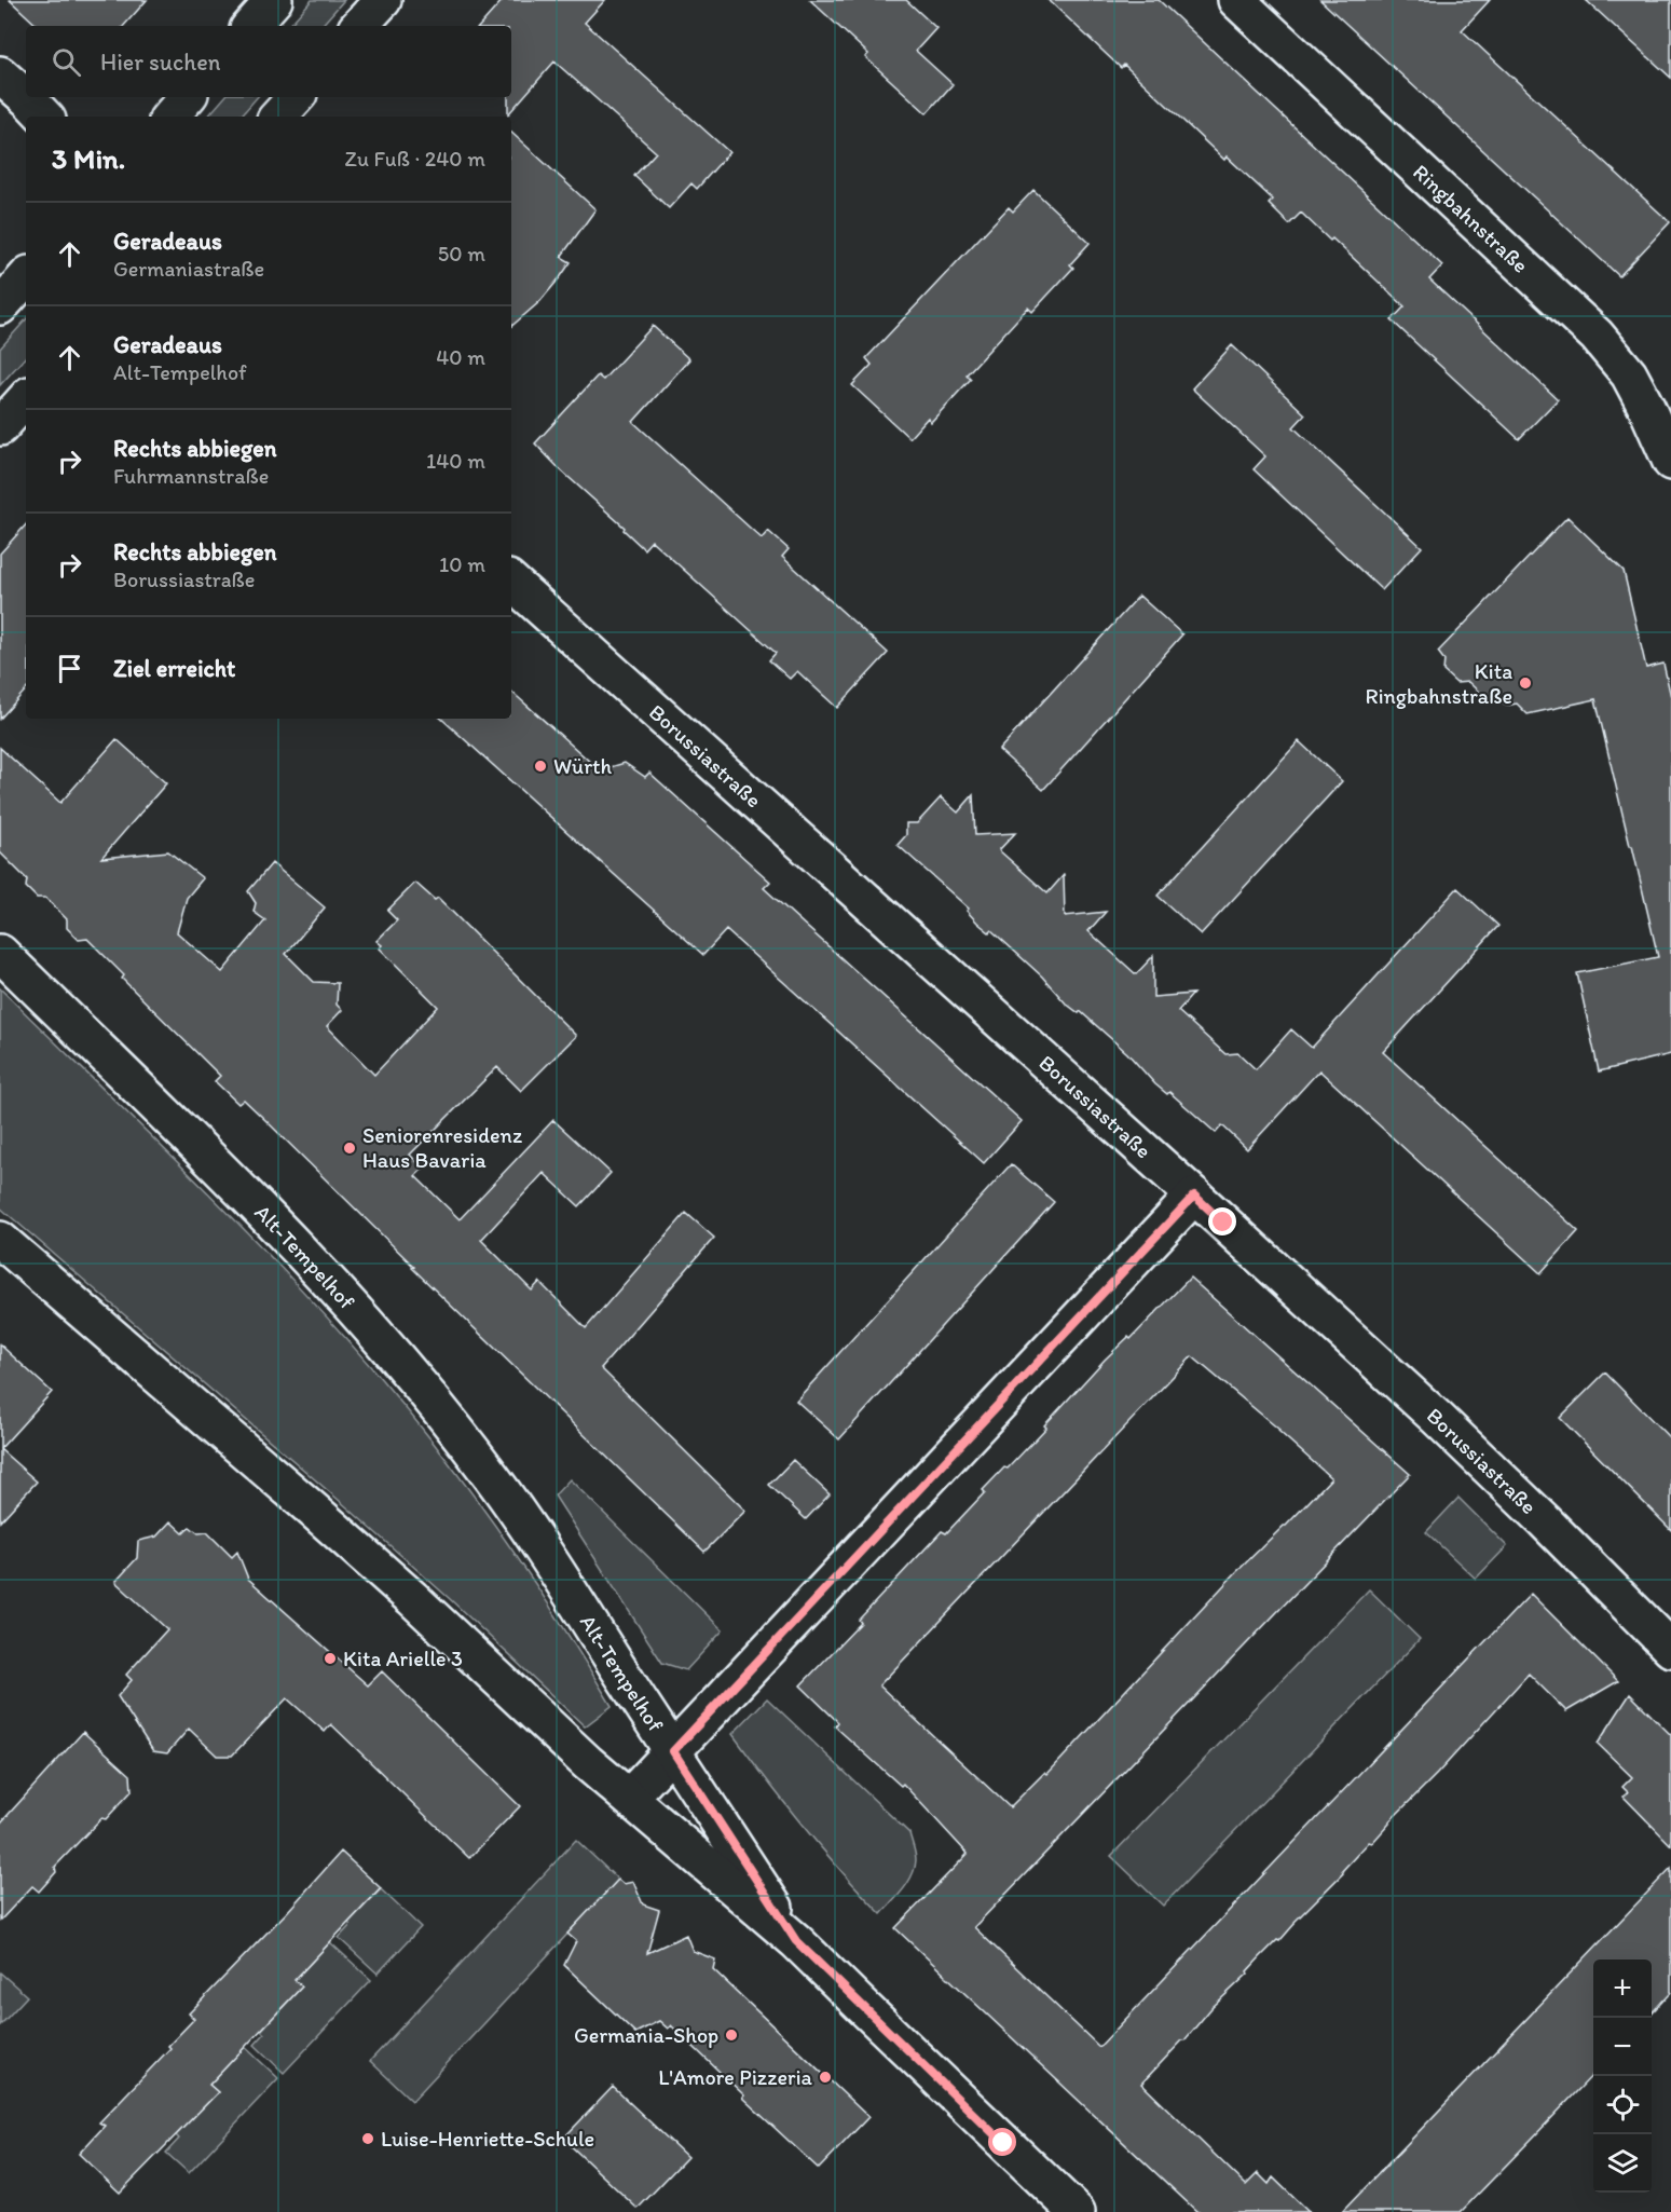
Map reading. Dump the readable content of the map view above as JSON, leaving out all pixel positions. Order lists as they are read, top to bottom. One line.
{"streets":{"street":["Ringbahnstraße","Borussiastraße","Alt-Tempelhof"]},"places":["Kita Ringbahnstraße","Würth","Seniorenresidenz Haus Bavaria","Kita Arielle 3","Germania-Shop","L'Amore Pizzeria","Luise-Henriette-Schule"],"page":{"search":"Hier suchen","heading":["3 Min.","Zu Fuß · 240 m"],"list":[["Geradeaus","Germaniastraße","50 m"],["Geradeaus","Alt-Tempelhof","40 m"],["Rechts abbiegen","Fuhrmannstraße","140 m"],["Rechts abbiegen","Borussiastraße","10 m"],"Ziel erreicht"],"map_buttons":["+","−"]}}
